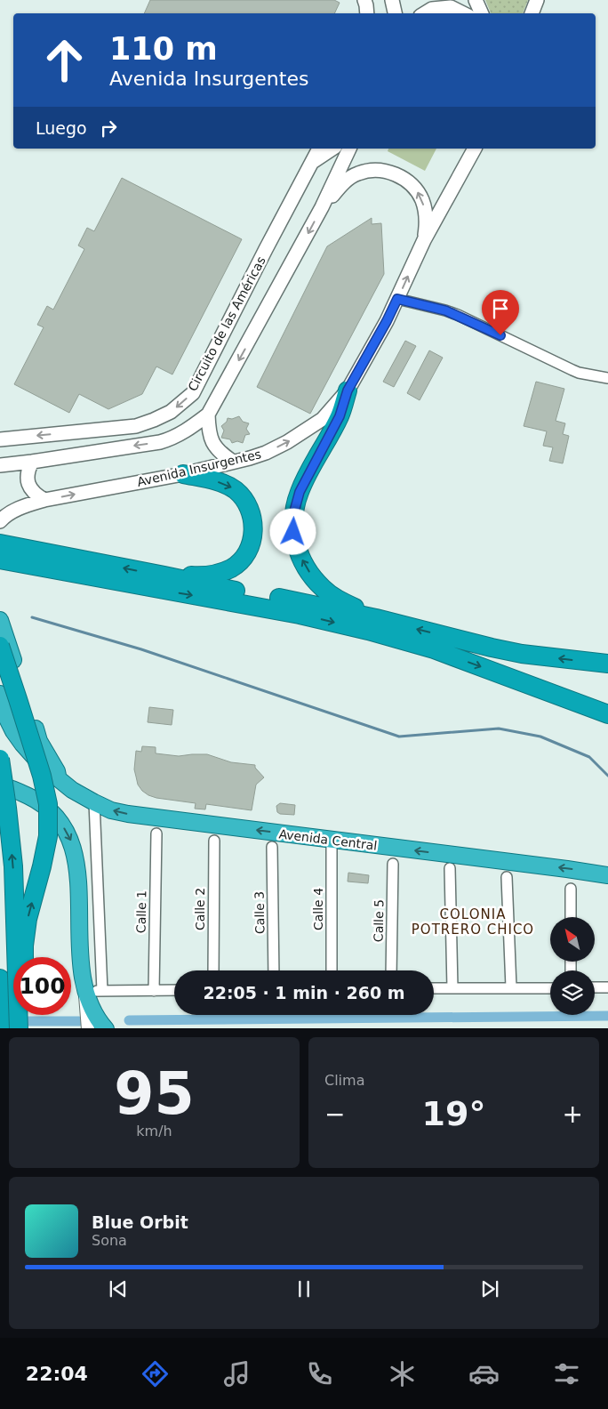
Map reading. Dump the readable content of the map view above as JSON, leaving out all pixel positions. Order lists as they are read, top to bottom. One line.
{"streets":{"highway":["Avenida Central"],"main road":["Circuito de las Américas","Avenida Insurgentes"],"street":["Calle 2","Calle 4","Calle 1","Calle 3","Calle 5"]},"crossings":[["Avenida Central","Calle 4"]],"one_way":["Avenida Central"],"districts":["COLONIA POTRERO CHICO"],"north":"top left","page":{"turn":["110 m","Avenida Insurgentes"],"then":"Luego","limit":"100","trip":"22:05 · 1 min · 260 m","tile":[["95","km/h"],"Clima"],"heat":["−","19°","+"],"song":["Blue Orbit","Sona"],"tabs":"22:04"}}
